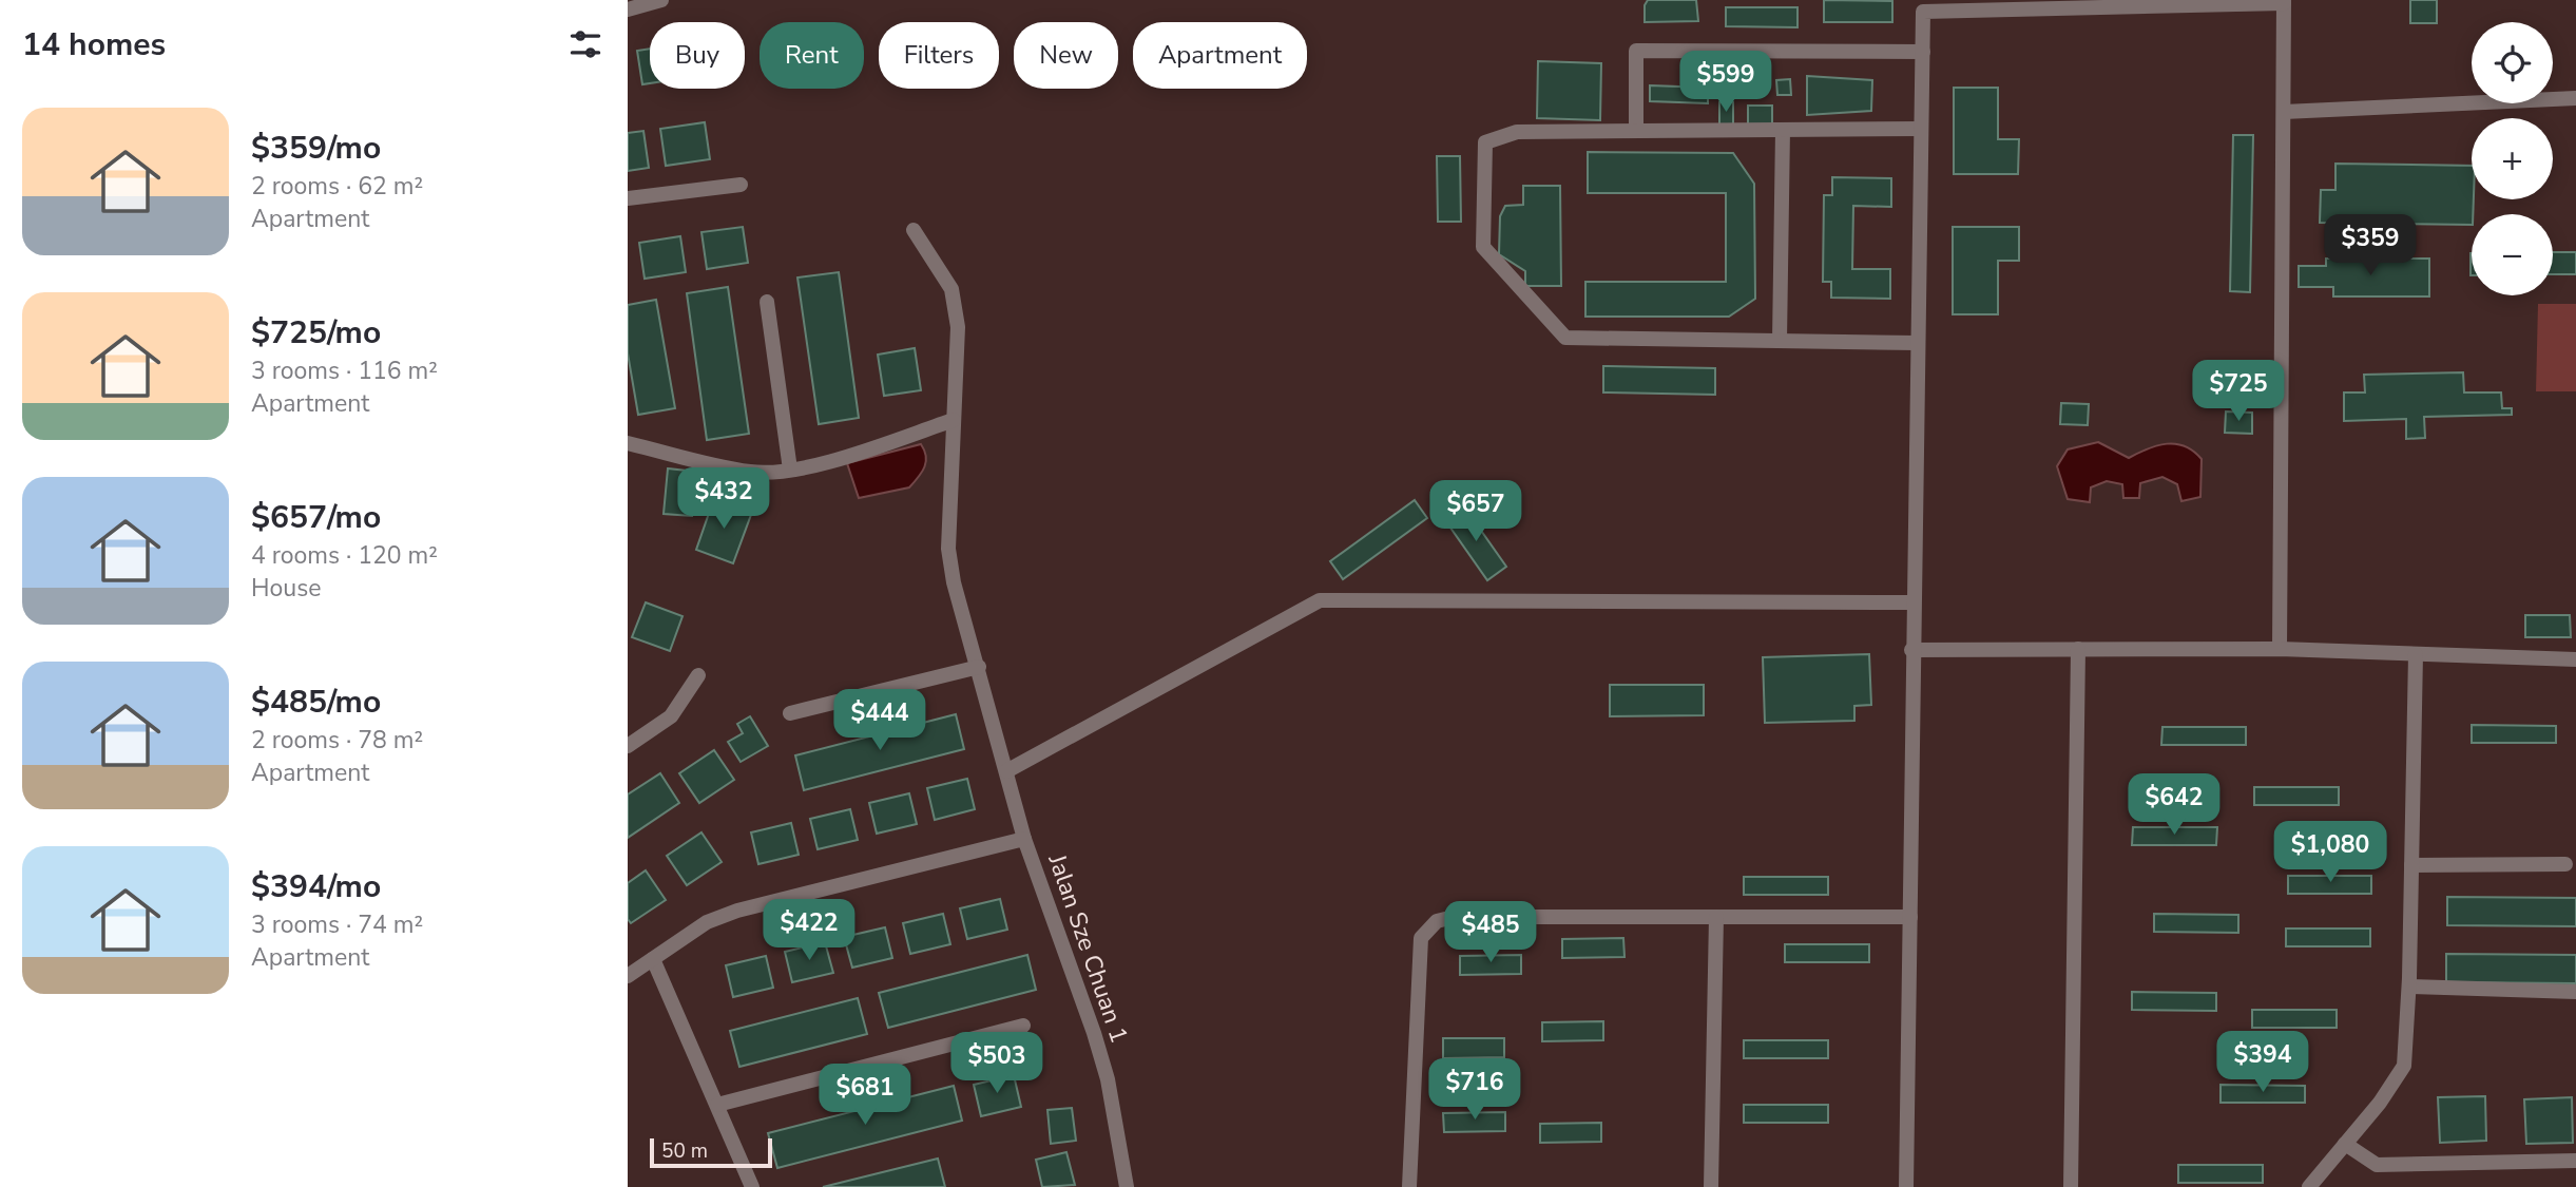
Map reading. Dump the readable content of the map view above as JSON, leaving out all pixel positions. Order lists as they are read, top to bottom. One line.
{"streets":{"street":["Jalan Sze Chuan 1"]},"scale_bar":"50 m","page":{"heading":"14 homes","map_buttons":["+","−"],"chip":["Buy","Rent","Filters","New","Apartment"],"price":["$599","$359","$725","$432","$657","$444","$642","$1,080","$422","$485","$394","$503","$716","$681"],"list":[{"name":"$359/mo","note":"2 rooms · 62 m² · Apartment"},{"name":"$725/mo","note":"3 rooms · 116 m² · Apartment"},{"name":"$657/mo","note":"4 rooms · 120 m² · House"},{"name":"$485/mo","note":"2 rooms · 78 m² · Apartment"},{"name":"$394/mo","note":"3 rooms · 74 m² · Apartment"}],"scale":"50 m"}}
